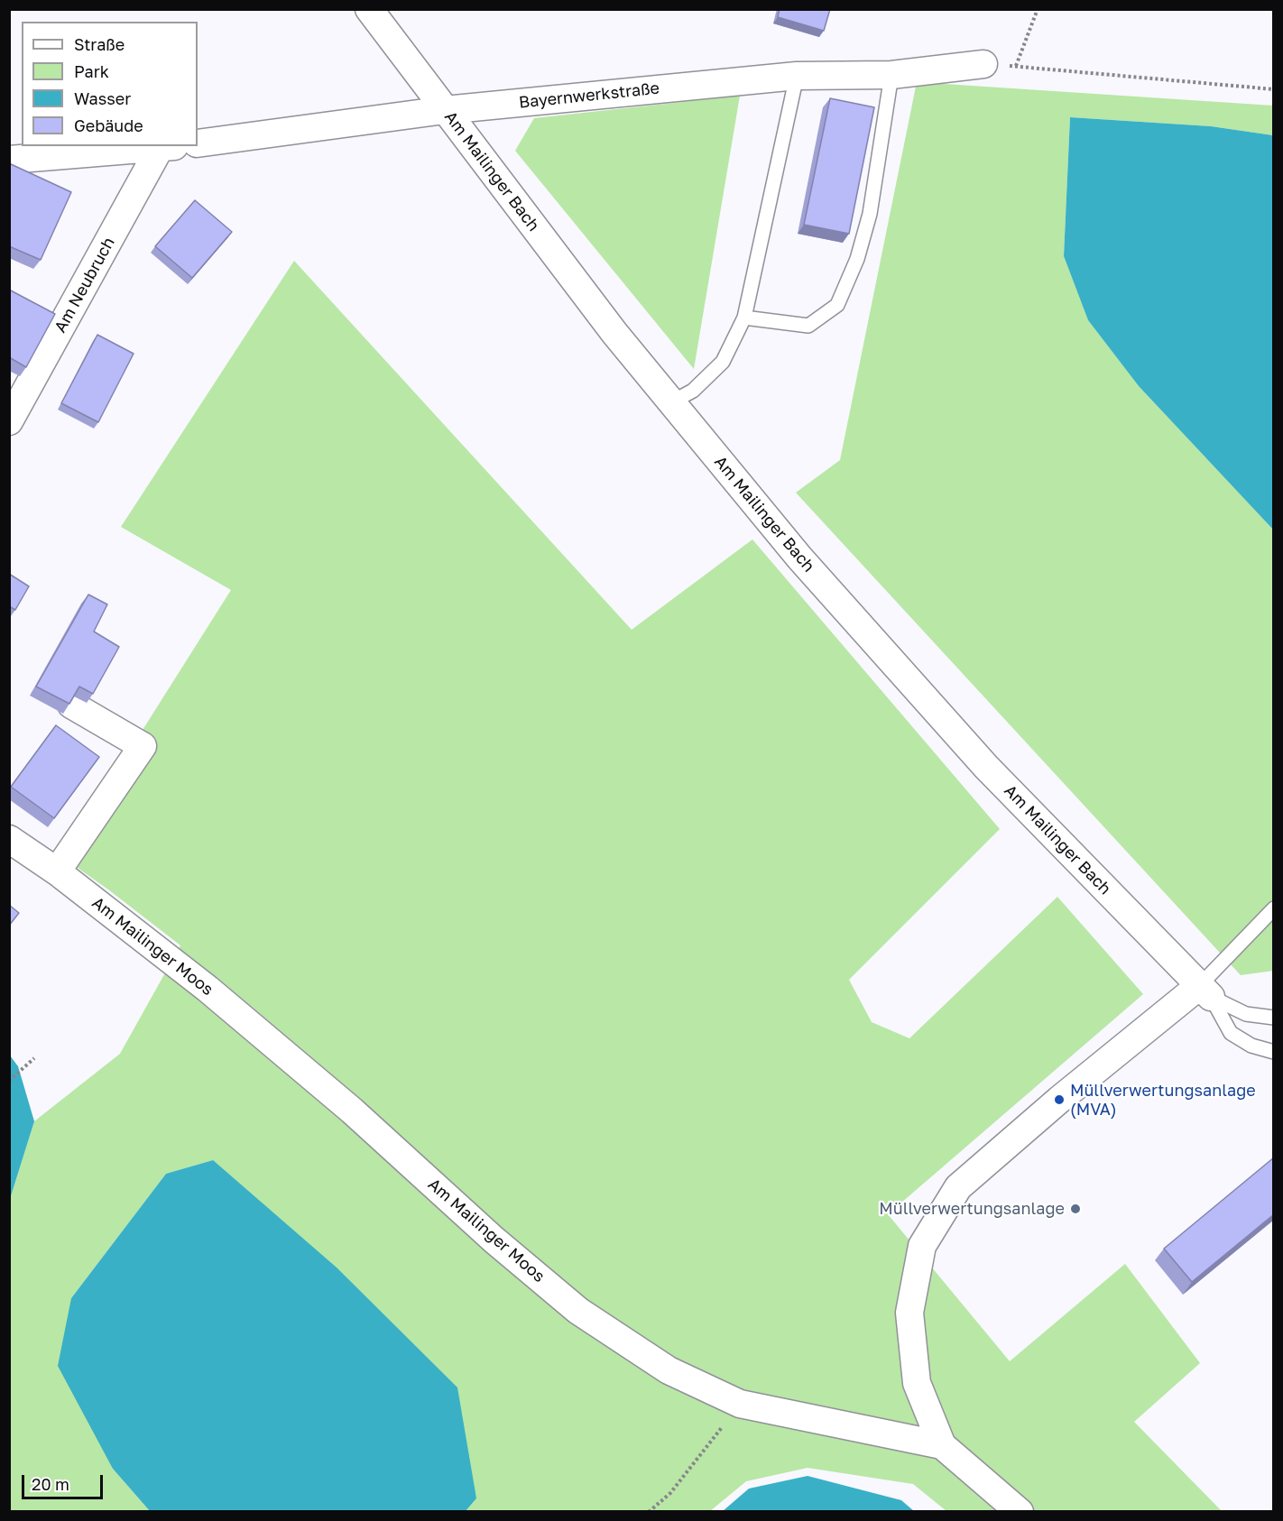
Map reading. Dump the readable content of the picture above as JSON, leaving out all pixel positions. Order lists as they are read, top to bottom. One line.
{"streets":{"street":["Bayernwerkstraße","Am Mailinger Bach","Am Neubruch","Am Mailinger Moos"]},"crossings":[["Bayernwerkstraße","Am Mailinger Bach"]],"places":["Müllverwertungsanlage (MVA)","Müllverwertungsanlage"],"legend":["Straße","Park","Wasser","Gebäude"],"scale_bar":"20 m"}
